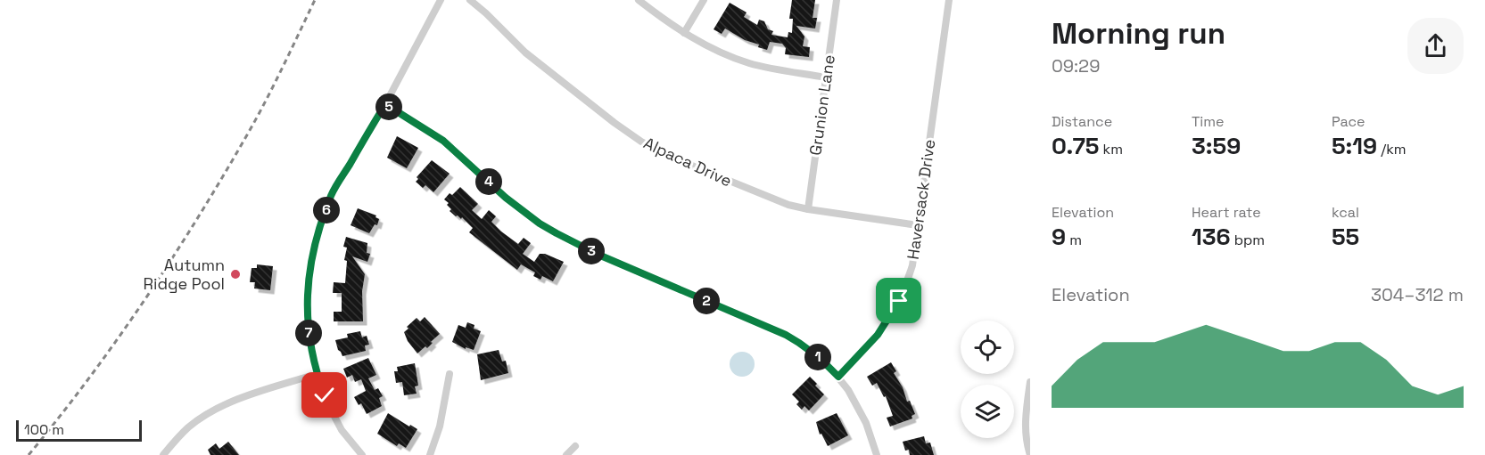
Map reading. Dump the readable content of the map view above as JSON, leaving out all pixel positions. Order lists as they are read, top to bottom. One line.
{"streets":{"street":["Grunion Lane","Alpaca Drive","Haversack Drive"]},"crossings":[["Grunion Lane","Alpaca Drive"],["Alpaca Drive","Haversack Drive"]],"places":["Autumn Ridge Pool"],"scale_bar":"100 m","page":{"heading":["Morning run","09:29"],"stats":[["Distance","0.75 km"],["Time","3:59"],["Pace","5:19 /km"],["Elevation","9 m"],["Heart rate","136 bpm"],["kcal","55"]],"pins":["5","4","6","3","2","7","1"],"chart":["Elevation","304–312 m"],"scale":"100 m"}}
